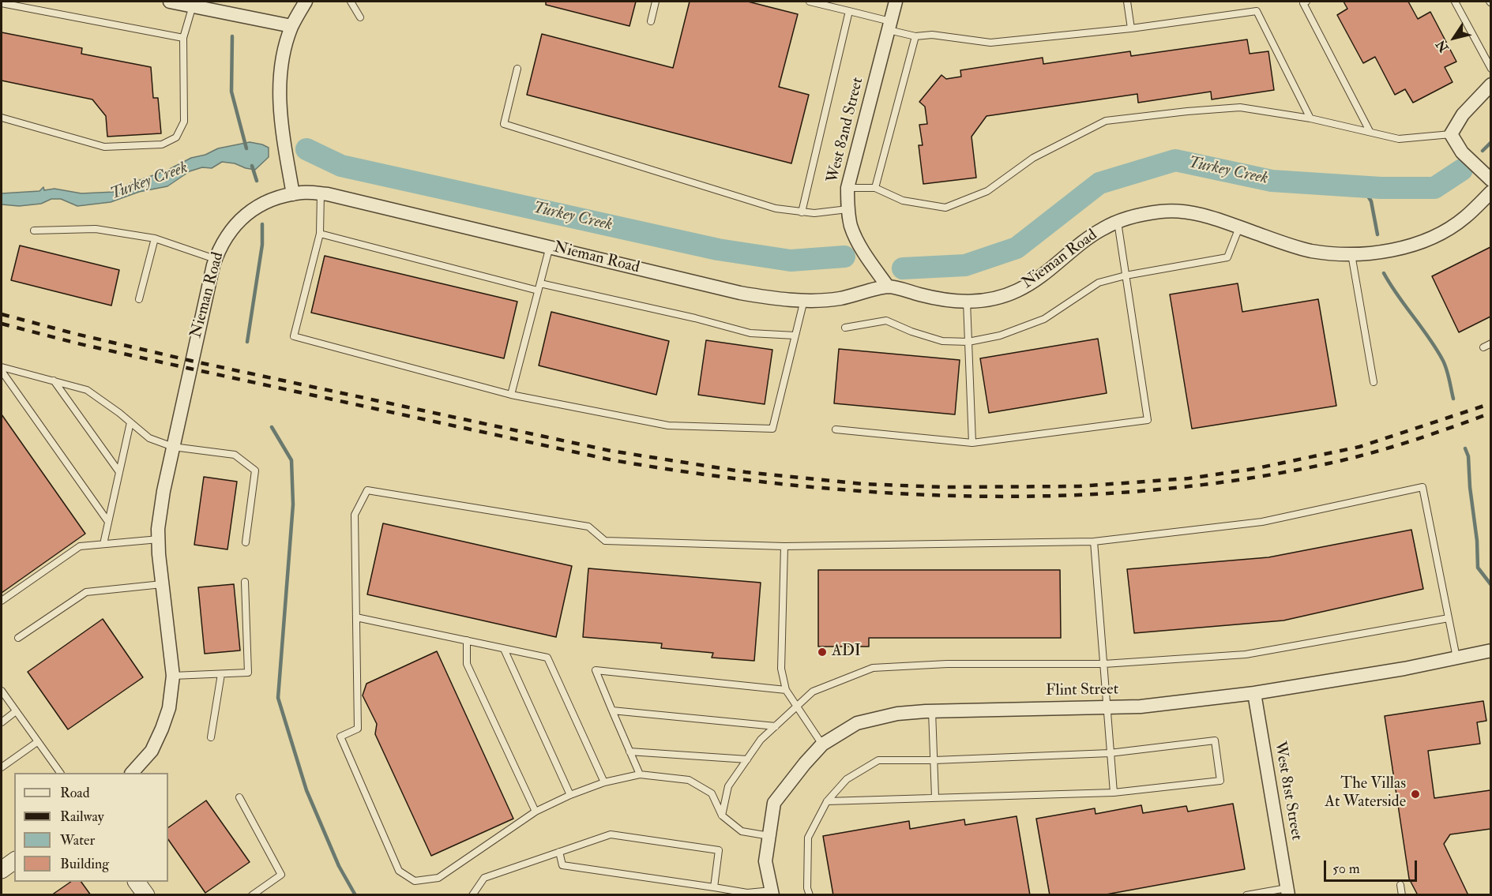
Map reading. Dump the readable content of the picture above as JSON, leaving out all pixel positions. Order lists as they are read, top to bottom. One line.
{"streets":{"street":["West 82nd Street","Nieman Road","Flint Street","West 81st Street"]},"crossings":[["West 82nd Street","Nieman Road"],["Flint Street","West 81st Street"]],"water":["Turkey Creek"],"places":["ADI","The Villas At Waterside"],"legend":["Road","Railway","Water","Building"],"scale_bar":"50 m","north":"bottom left"}
